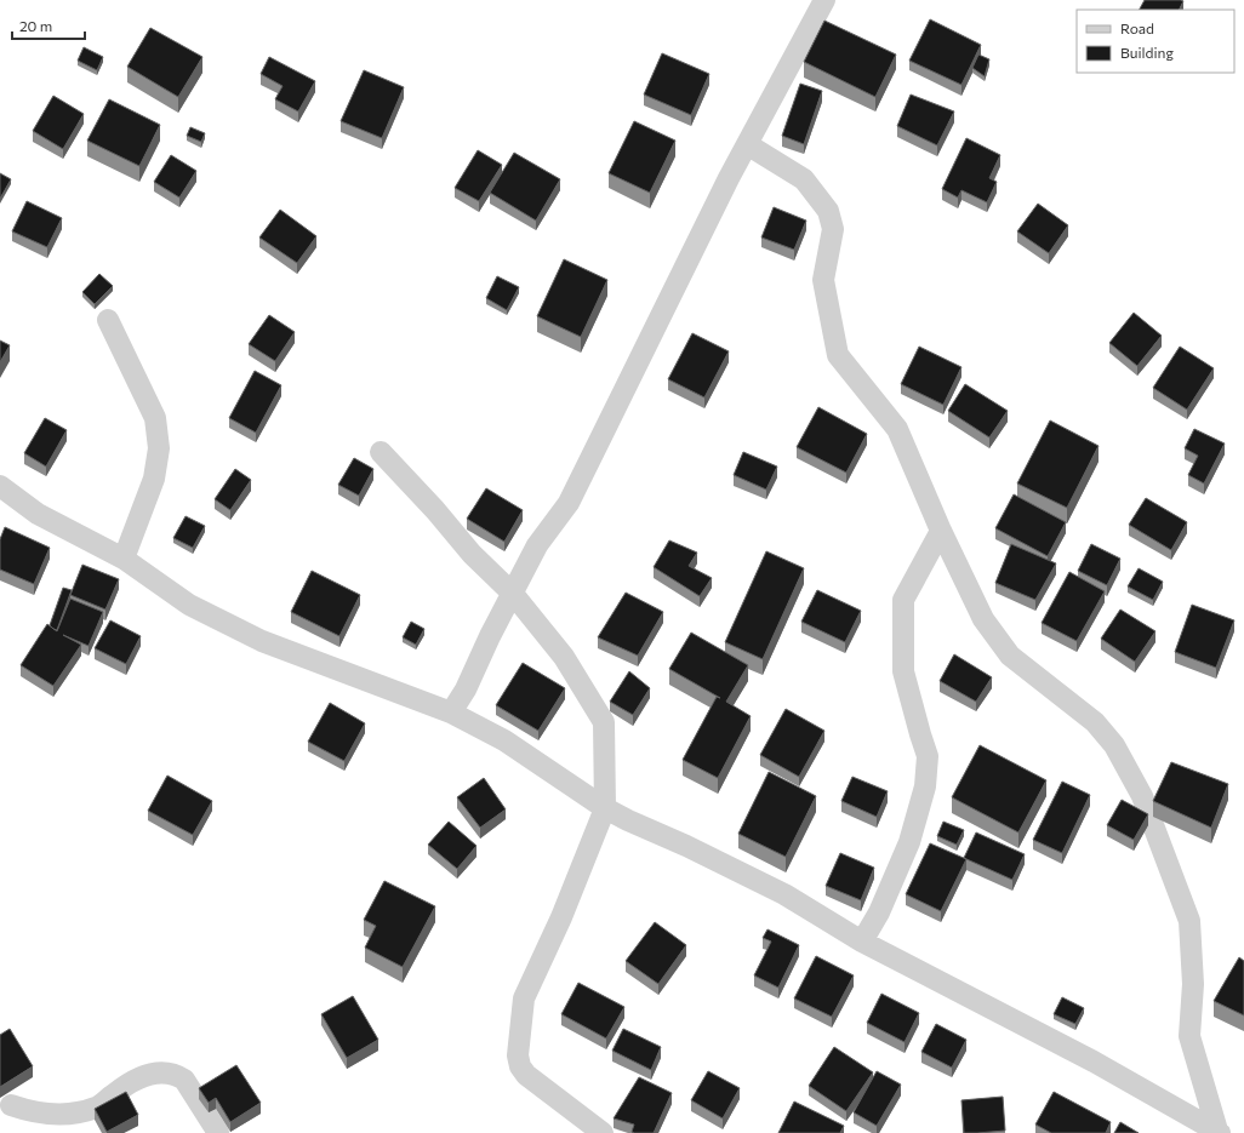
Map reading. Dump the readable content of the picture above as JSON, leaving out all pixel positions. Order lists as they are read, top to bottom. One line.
{"legend":["Road","Building"],"scale_bar":"20 m"}
